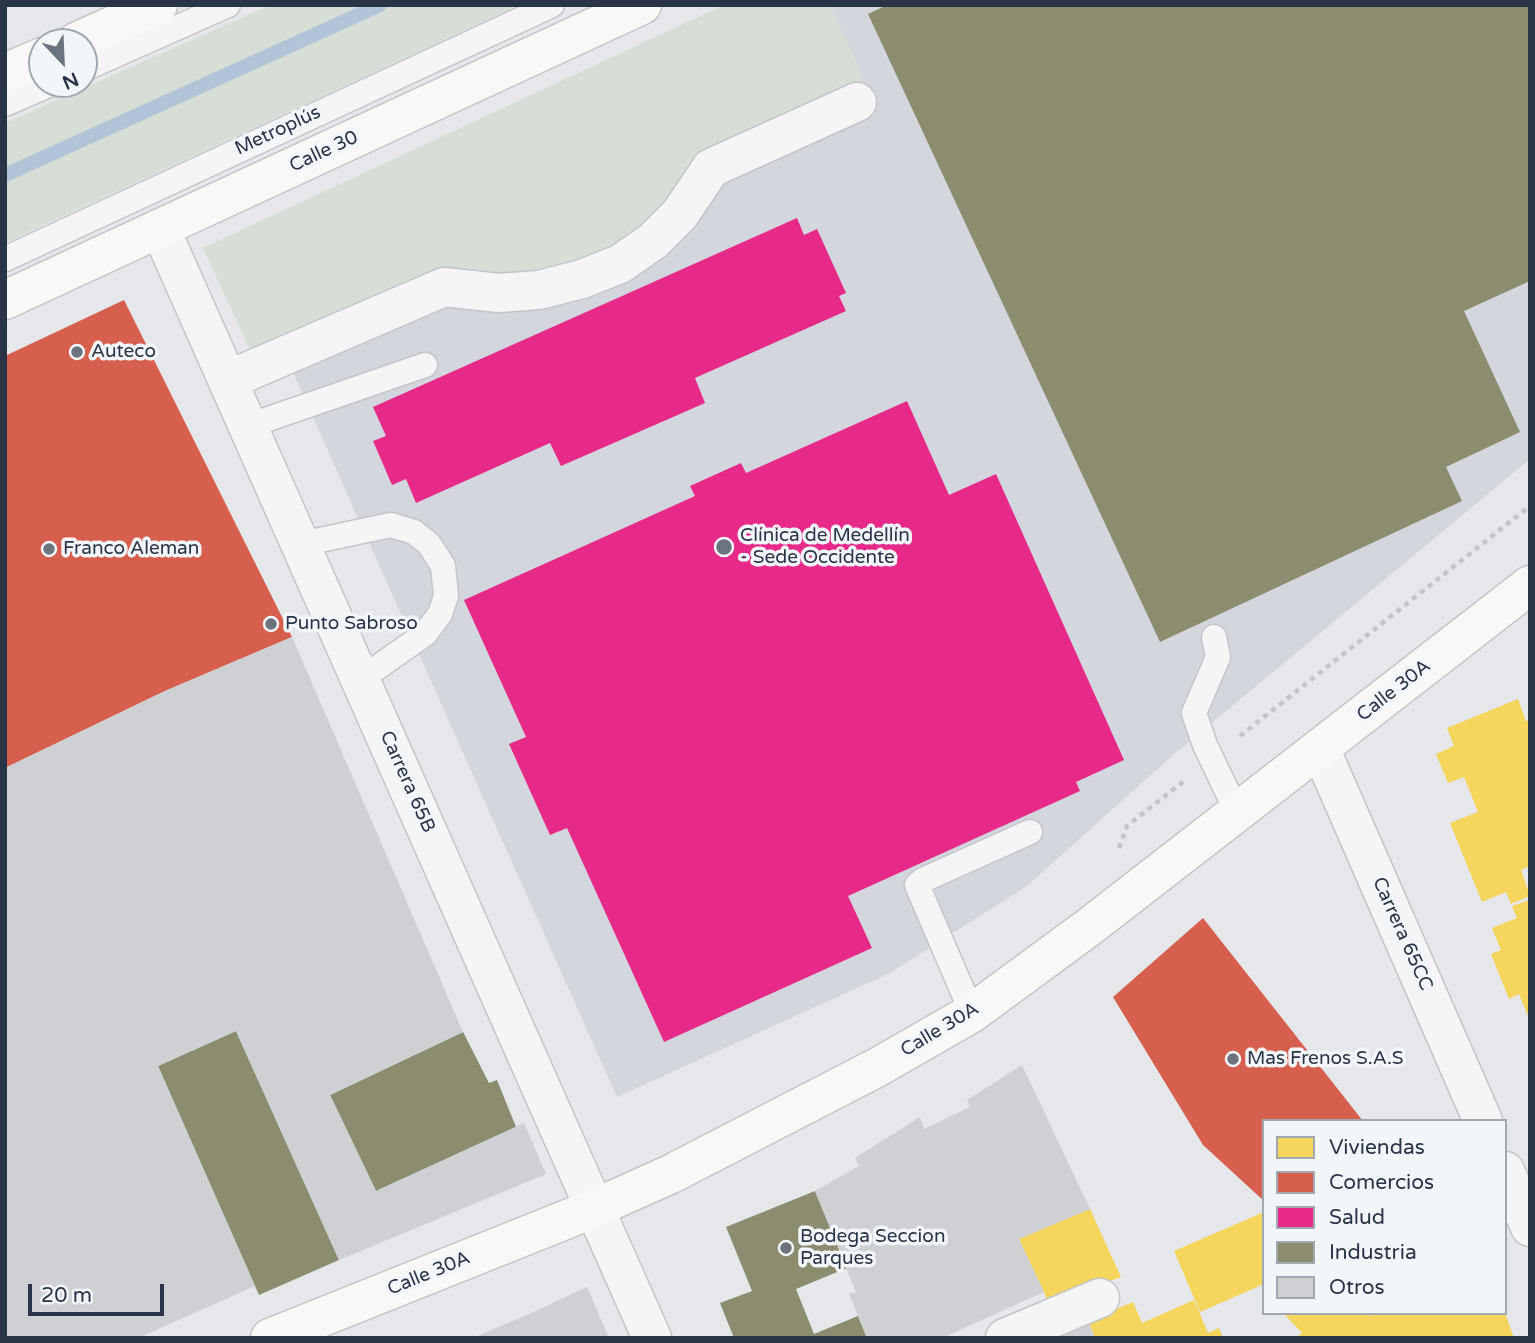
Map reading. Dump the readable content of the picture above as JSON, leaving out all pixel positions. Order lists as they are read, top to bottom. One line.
{"streets":{"street":["Calle 30","Calle 30A","Carrera 65B","Carrera 65CC"],"lane":["Metroplús"]},"crossings":[["Calle 30","Carrera 65B"],["Calle 30A","Carrera 65B"],["Calle 30A","Carrera 65CC"]],"places":["Auteco","Clínica de Medellín - Sede Occidente","Franco Aleman","Punto Sabroso","Mas Frenos S.A.S","Bodega Seccion Parques"],"legend":["Viviendas","Comercios","Salud","Industria","Otros"],"scale_bar":"20 m","north":"bottom right"}
